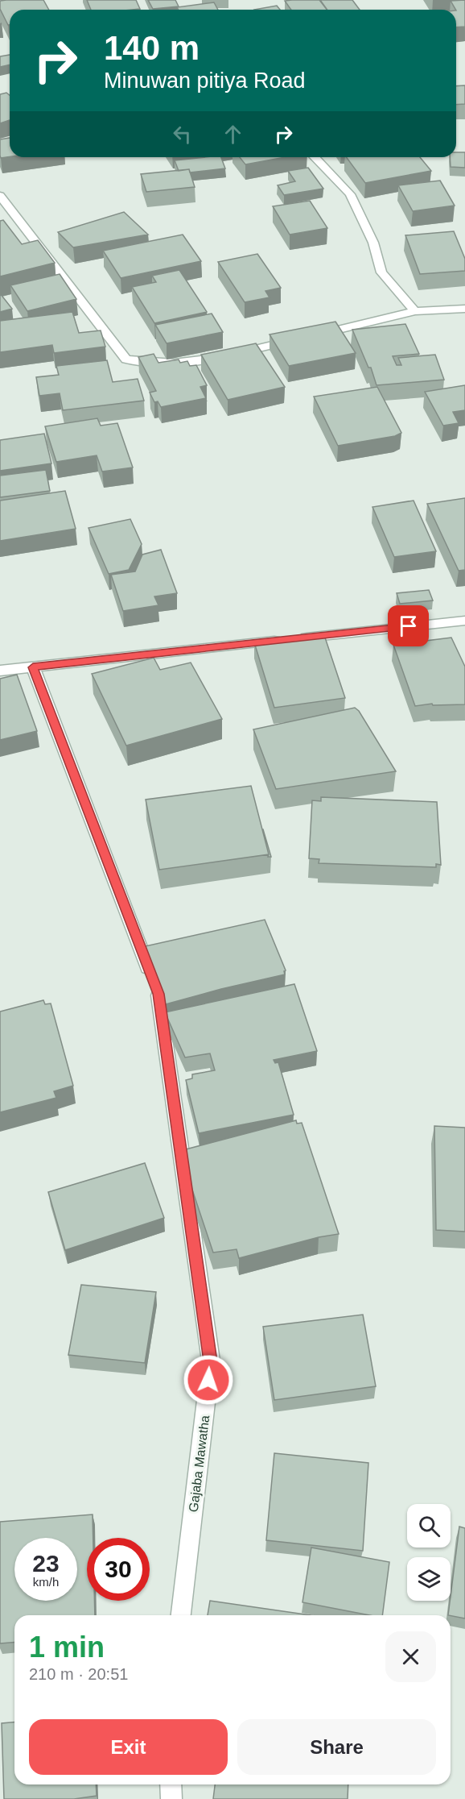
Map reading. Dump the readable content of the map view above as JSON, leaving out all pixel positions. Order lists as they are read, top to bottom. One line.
{"streets":{"street":["Gajaba Mawatha"]},"page":{"turn":["140 m","Minuwan pitiya Road"],"speed":"23 km/h","limit":"30","heading":["1 min","210 m · 20:51"],"buttons":["Exit","Share"]}}
